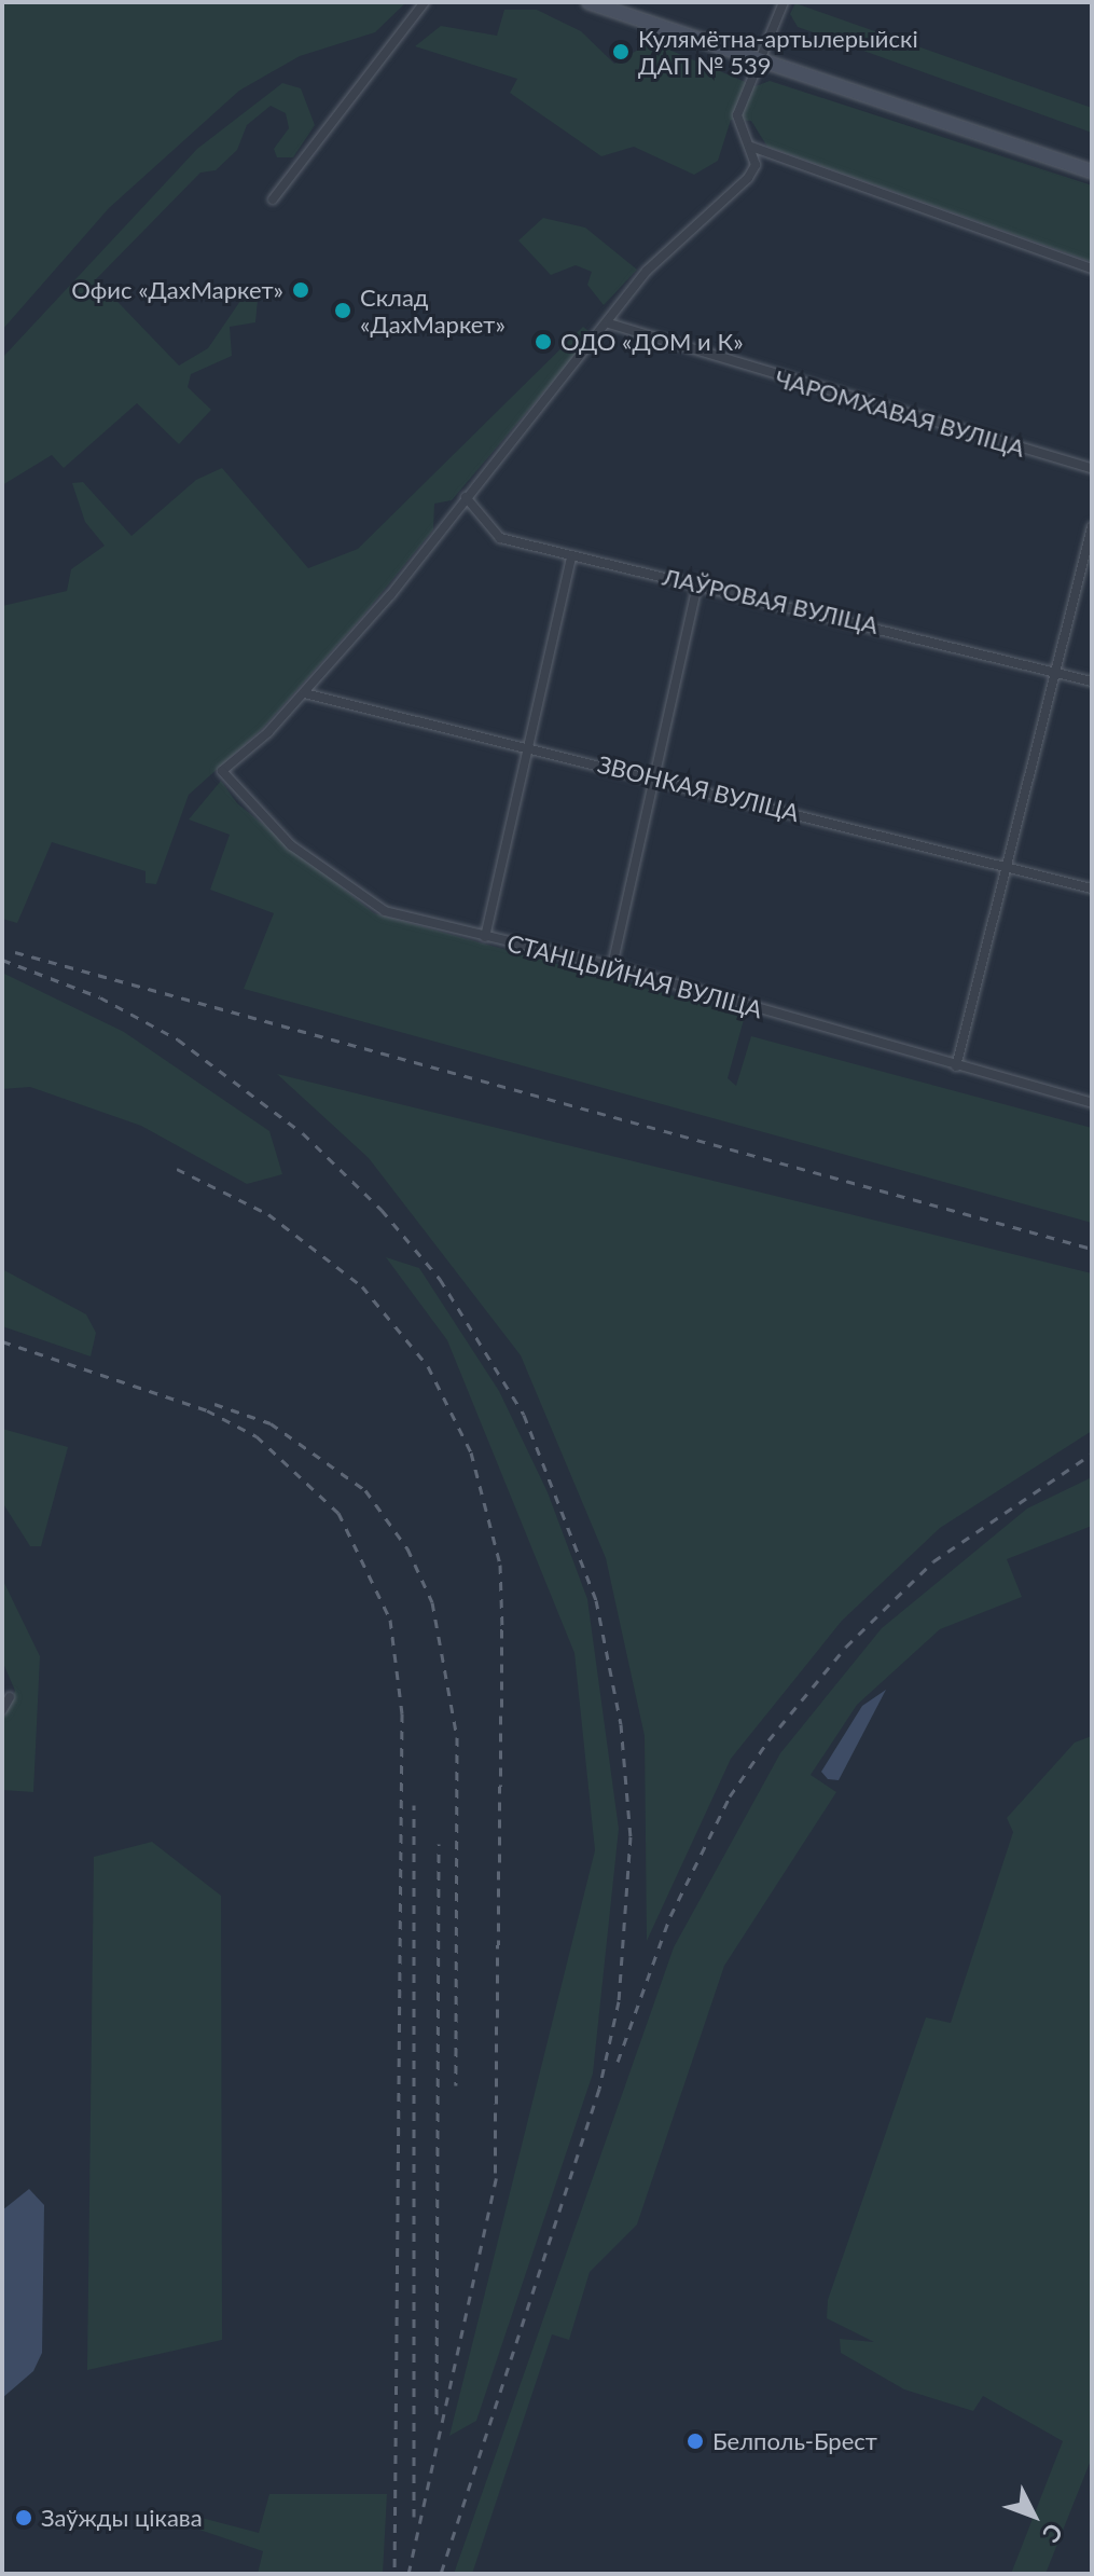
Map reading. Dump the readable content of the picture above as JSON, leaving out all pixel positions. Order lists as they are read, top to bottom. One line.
{"streets":{"street":["ЧАРОМХАВАЯ ВУЛІЦА","ЛАЎРОВАЯ ВУЛІЦА","ЗВОНКАЯ ВУЛІЦА","СТАНЦЫЙНАЯ ВУЛІЦА"]},"crossings":[["ЗВОНКАЯ ВУЛІЦА","СТАНЦЫЙНАЯ ВУЛІЦА"]],"places":["Кулямётна-артылерыйскі ДАП № 539","Офис «ДахМаркет»","Склад «ДахМаркет»","ОДО «ДОМ и К»","Белполь-Брест","Заўжды цікава"],"north":"bottom right"}
